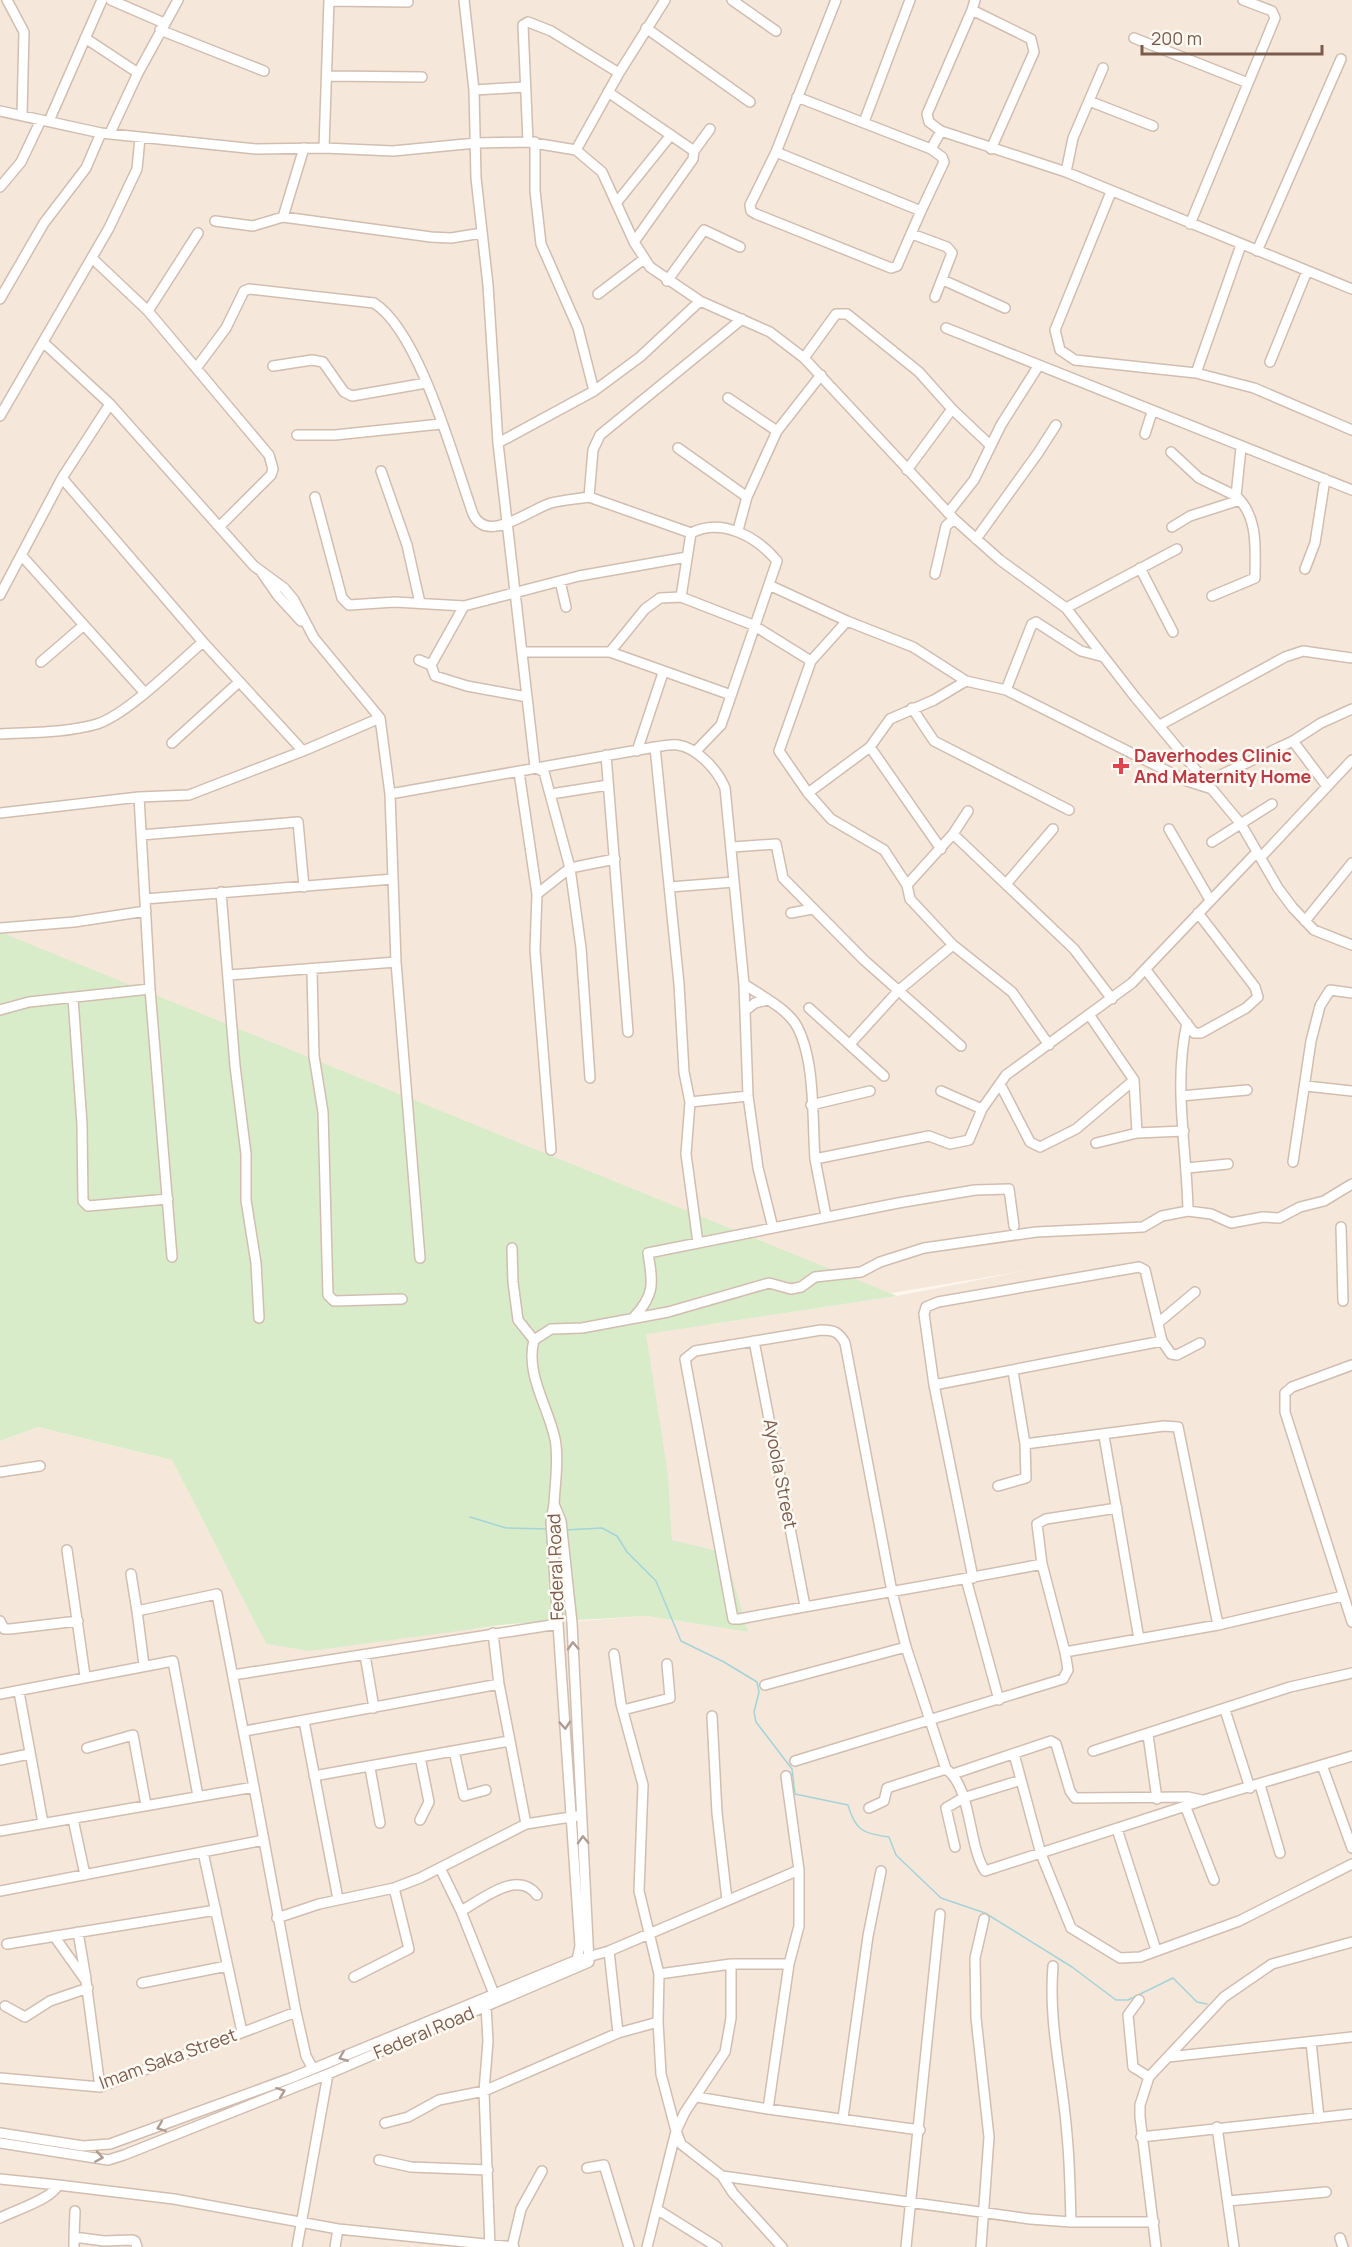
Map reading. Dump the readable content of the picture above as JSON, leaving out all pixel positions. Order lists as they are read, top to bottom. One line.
{"streets":{"street":["Ayoola Street","Federal Road","Imam Saka Street"]},"places":{"health":["Daverhodes Clinic And Maternity Home"]},"scale_bar":"200 m"}
